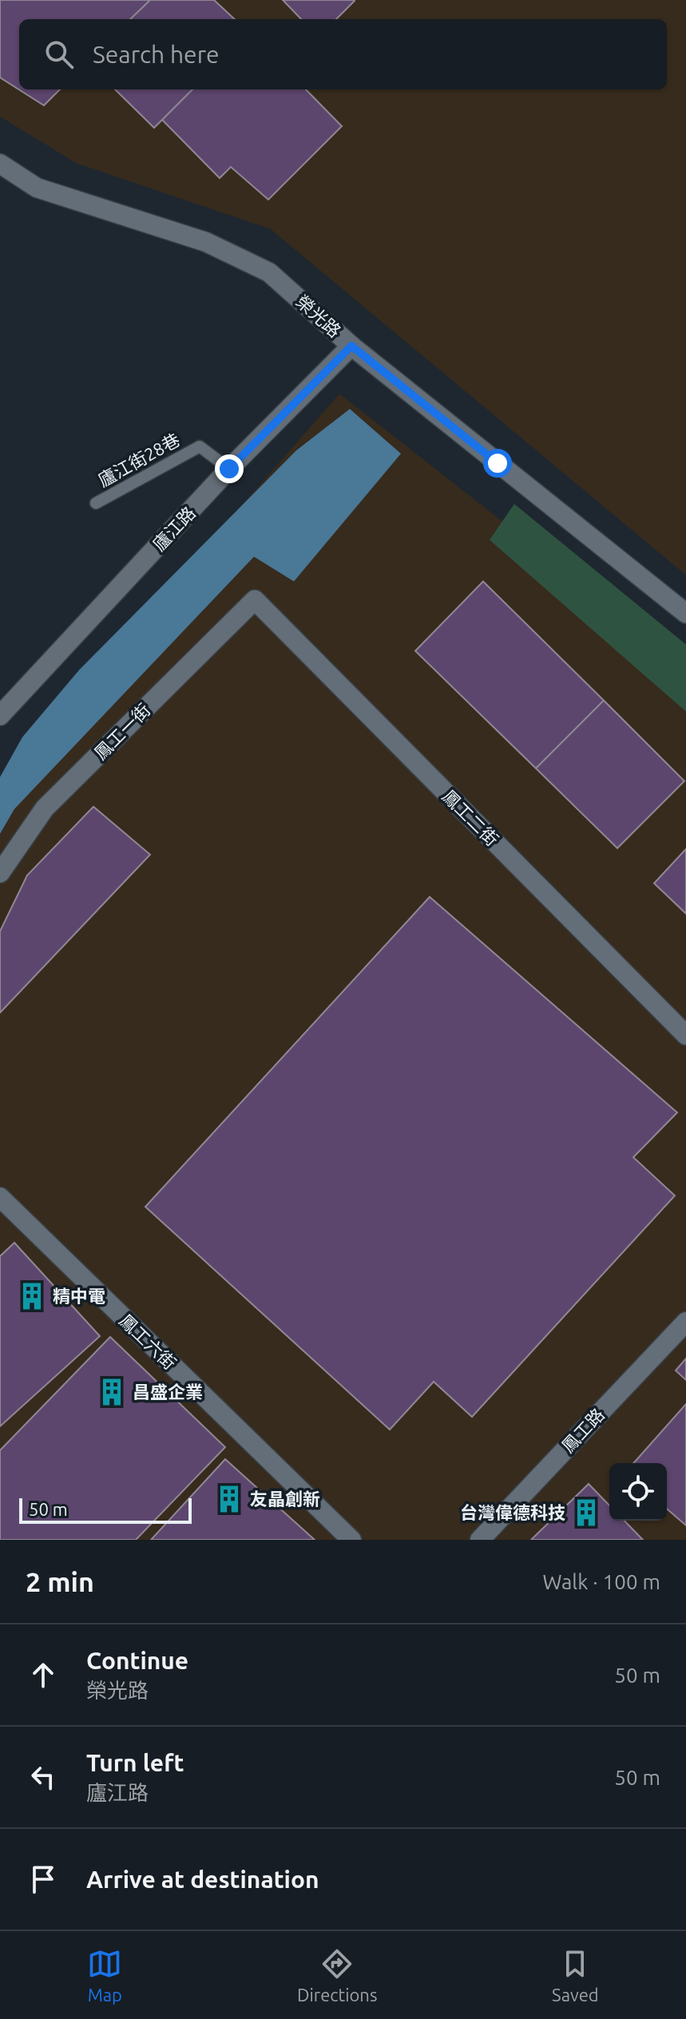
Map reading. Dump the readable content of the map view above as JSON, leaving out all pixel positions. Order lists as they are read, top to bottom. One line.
{"streets":{"street":["榮光路","廬江路","鳳工一街","鳳工二街","鳳工六街","鳳工路"],"lane":["廬江街28巷"]},"crossings":[["榮光路","廬江路"],["廬江街28巷","廬江路"],["鳳工一街","鳳工二街"]],"places":{"building":["精中電","昌盛企業","友晶創新","台灣偉德科技"]},"scale_bar":"50 m","page":{"search":"Search here","scale":"50 m","heading":["2 min","Walk · 100 m"],"list":[["Continue","榮光路","50 m"],["Turn left","廬江路","50 m"],"Arrive at destination"],"nav":["Map","Directions","Saved"]}}
